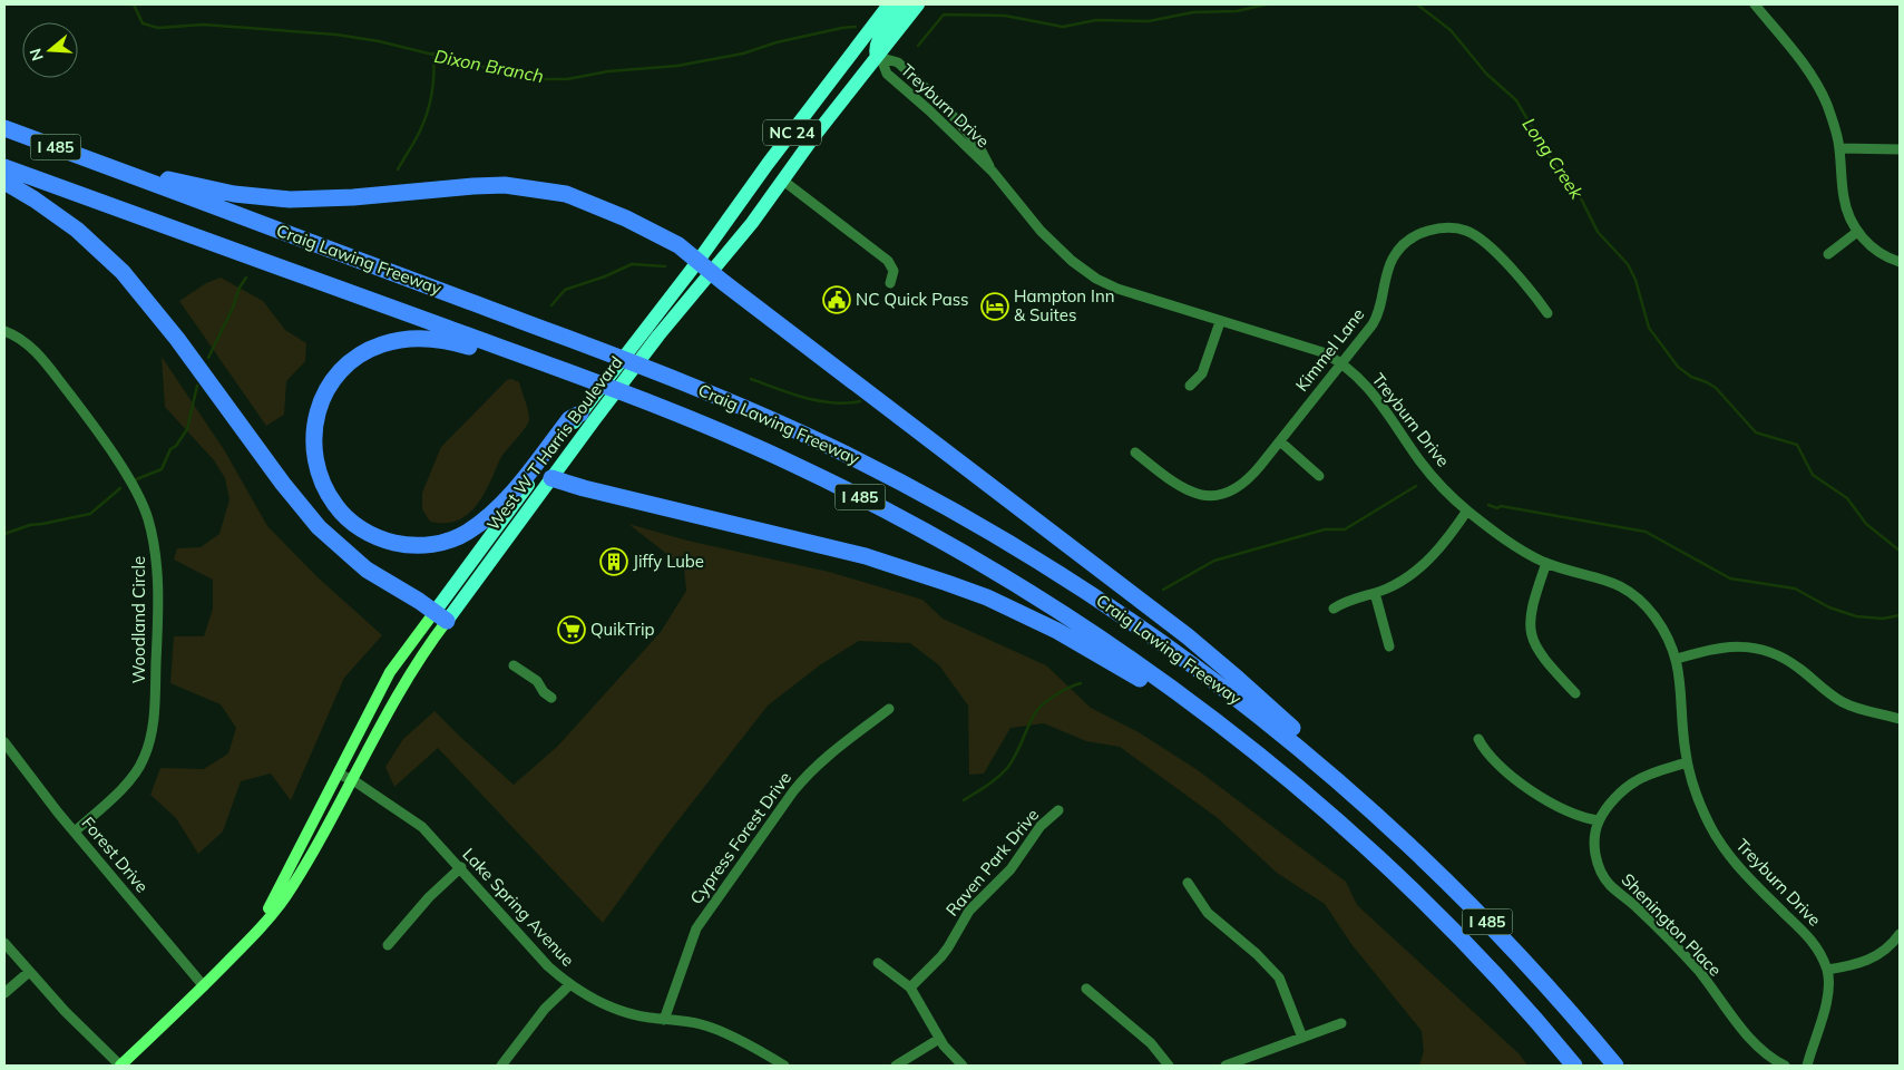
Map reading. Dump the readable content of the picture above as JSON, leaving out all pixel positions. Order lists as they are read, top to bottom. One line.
{"streets":{"highway":["I 485","Craig Lawing Freeway"],"main road":["NC 24","West W T Harris Boulevard"],"street":["Treyburn Drive","Kimmel Lane","Woodland Circle","Cypress Forest Drive","Forest Drive","Raven Park Drive","Lake Spring Avenue","Shenington Place"]},"crossings":[["Treyburn Drive","Kimmel Lane"],["Treyburn Drive","West W T Harris Boulevard"],["Treyburn Drive","Shenington Place"],["West W T Harris Boulevard","Forest Drive"],["West W T Harris Boulevard","Lake Spring Avenue"],["Woodland Circle","Forest Drive"],["Cypress Forest Drive","Lake Spring Avenue"]],"water":["Dixon Branch","Long Creek"],"places":{"public building":["NC Quick Pass"],"hotel":["Hampton Inn & Suites"],"building":["Jiffy Lube"],"supermarket":["QuikTrip"]},"north":"left"}
